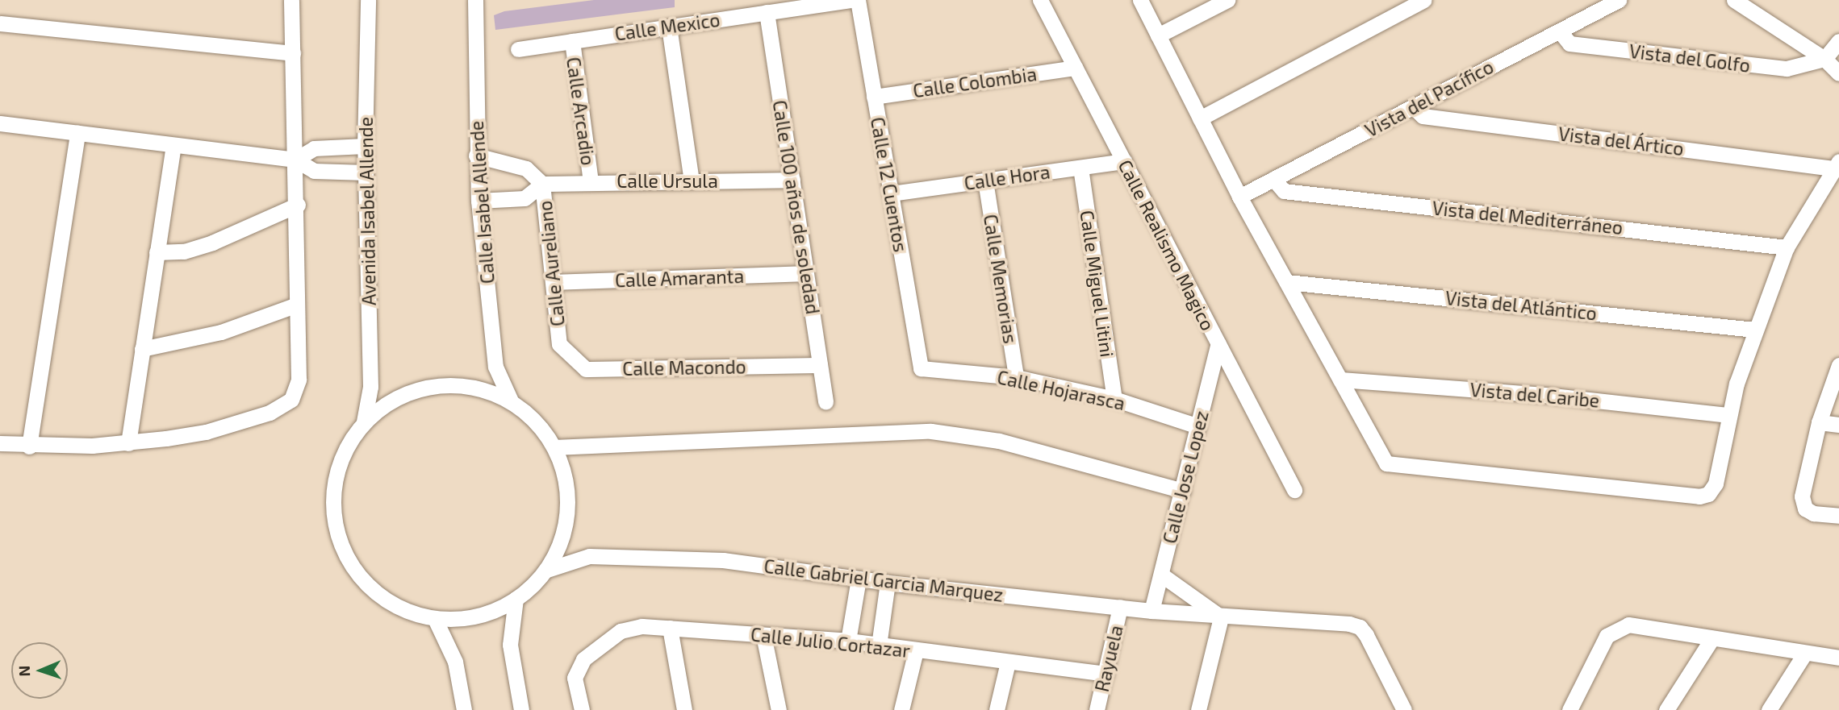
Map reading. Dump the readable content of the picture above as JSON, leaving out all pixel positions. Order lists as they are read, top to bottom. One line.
{"streets":{"street":["Calle Mexico","Vista del Golfo","Calle Colombia","Vista del Pacífico","Calle Arcadio","Vista del Ártico","Calle Hora","Calle Ursula","Calle 12 Cuentos","Calle Isabel Allende","Calle 100 años de soledad","Avenida Isabel Allende","Vista del Mediterráneo","Calle Realismo Magico","Calle Aureliano","Calle Amaranta","Calle Memorias","Calle Miguel Litini","Vista del Atlántico","Calle Macondo","Calle Hojarasca","Vista del Caribe","Calle Jose Lopez","Calle Gabriel Garcia Marquez","Calle Julio Cortazar","Rayuela"]},"crossings":[["Calle Mexico","Calle Arcadio"],["Calle Mexico","Calle 100 años de soledad"],["Vista del Golfo","Vista del Pacífico"],["Calle Colombia","Calle 12 Cuentos"],["Calle Colombia","Calle Realismo Magico"],["Vista del Pacífico","Vista del Ártico"],["Vista del Pacífico","Vista del Mediterráneo"],["Calle Arcadio","Calle Ursula"],["Calle Hora","Calle 12 Cuentos"],["Calle Hora","Calle Realismo Magico"],["Calle Hora","Calle Memorias"],["Calle Hora","Calle Miguel Litini"],["Calle Ursula","Calle Isabel Allende"],["Calle Ursula","Calle 100 años de soledad"],["Calle Ursula","Calle Aureliano"],["Calle 12 Cuentos","Calle Hojarasca"],["Calle 100 años de soledad","Calle Amaranta"],["Calle 100 años de soledad","Calle Macondo"],["Calle Realismo Magico","Calle Jose Lopez"],["Calle Aureliano","Calle Amaranta"],["Calle Aureliano","Calle Macondo"],["Calle Memorias","Calle Hojarasca"],["Calle Miguel Litini","Calle Hojarasca"],["Calle Hojarasca","Calle Jose Lopez"],["Calle Jose Lopez","Calle Gabriel Garcia Marquez"],["Calle Gabriel Garcia Marquez","Rayuela"],["Calle Julio Cortazar","Rayuela"]],"north":"left"}
